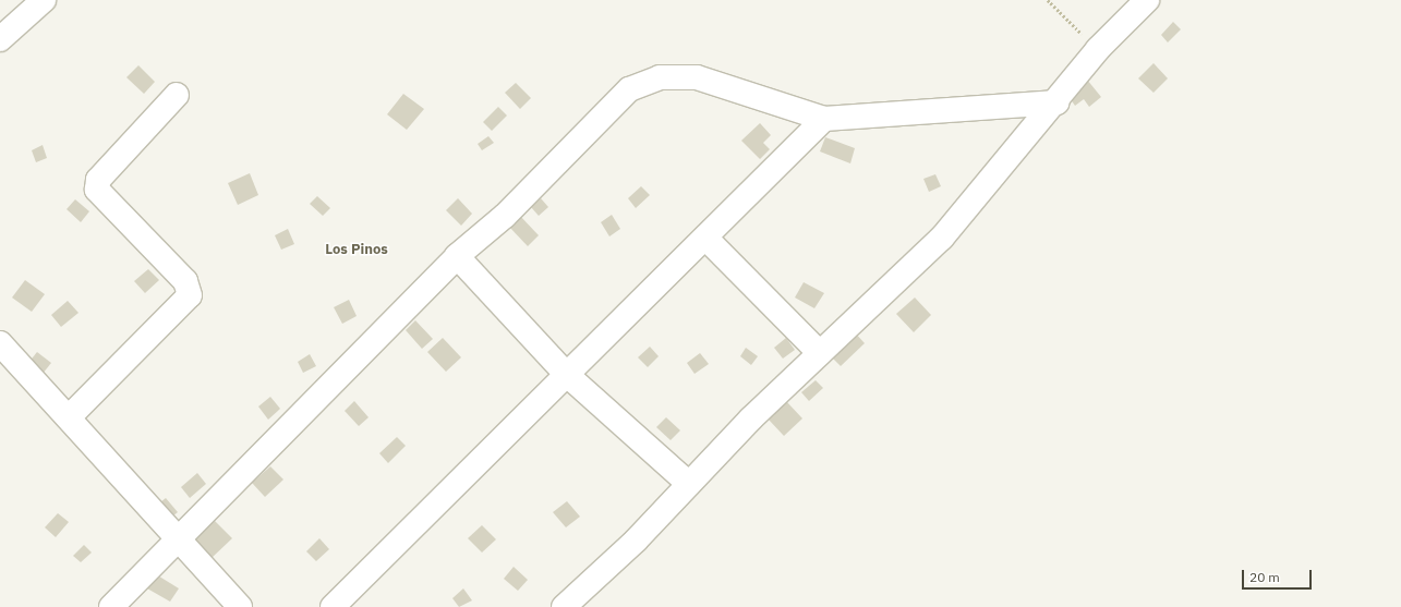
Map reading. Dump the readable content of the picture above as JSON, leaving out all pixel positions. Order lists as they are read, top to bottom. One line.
{"districts":["Los Pinos"],"scale_bar":"20 m"}
